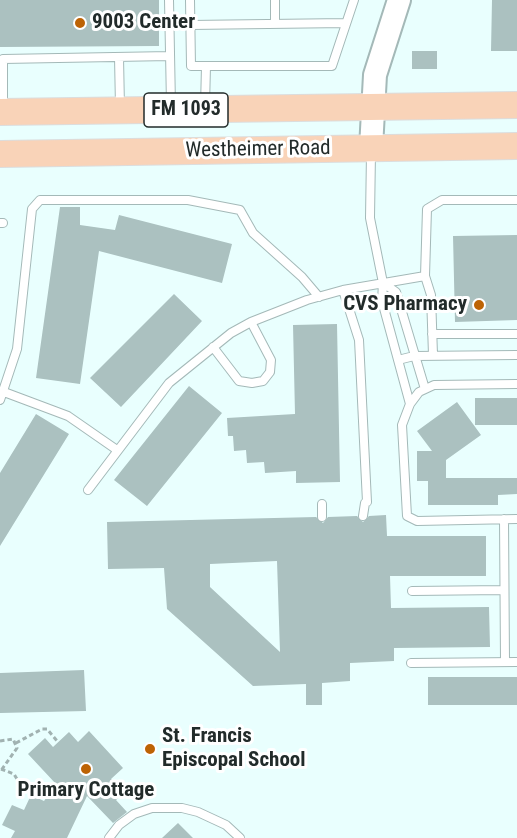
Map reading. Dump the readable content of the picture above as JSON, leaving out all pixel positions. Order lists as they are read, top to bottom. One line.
{"streets":{"main road":["FM 1093","Westheimer Road"]},"places":["9003 Center","CVS Pharmacy","St. Francis Episcopal School","Primary Cottage"]}
